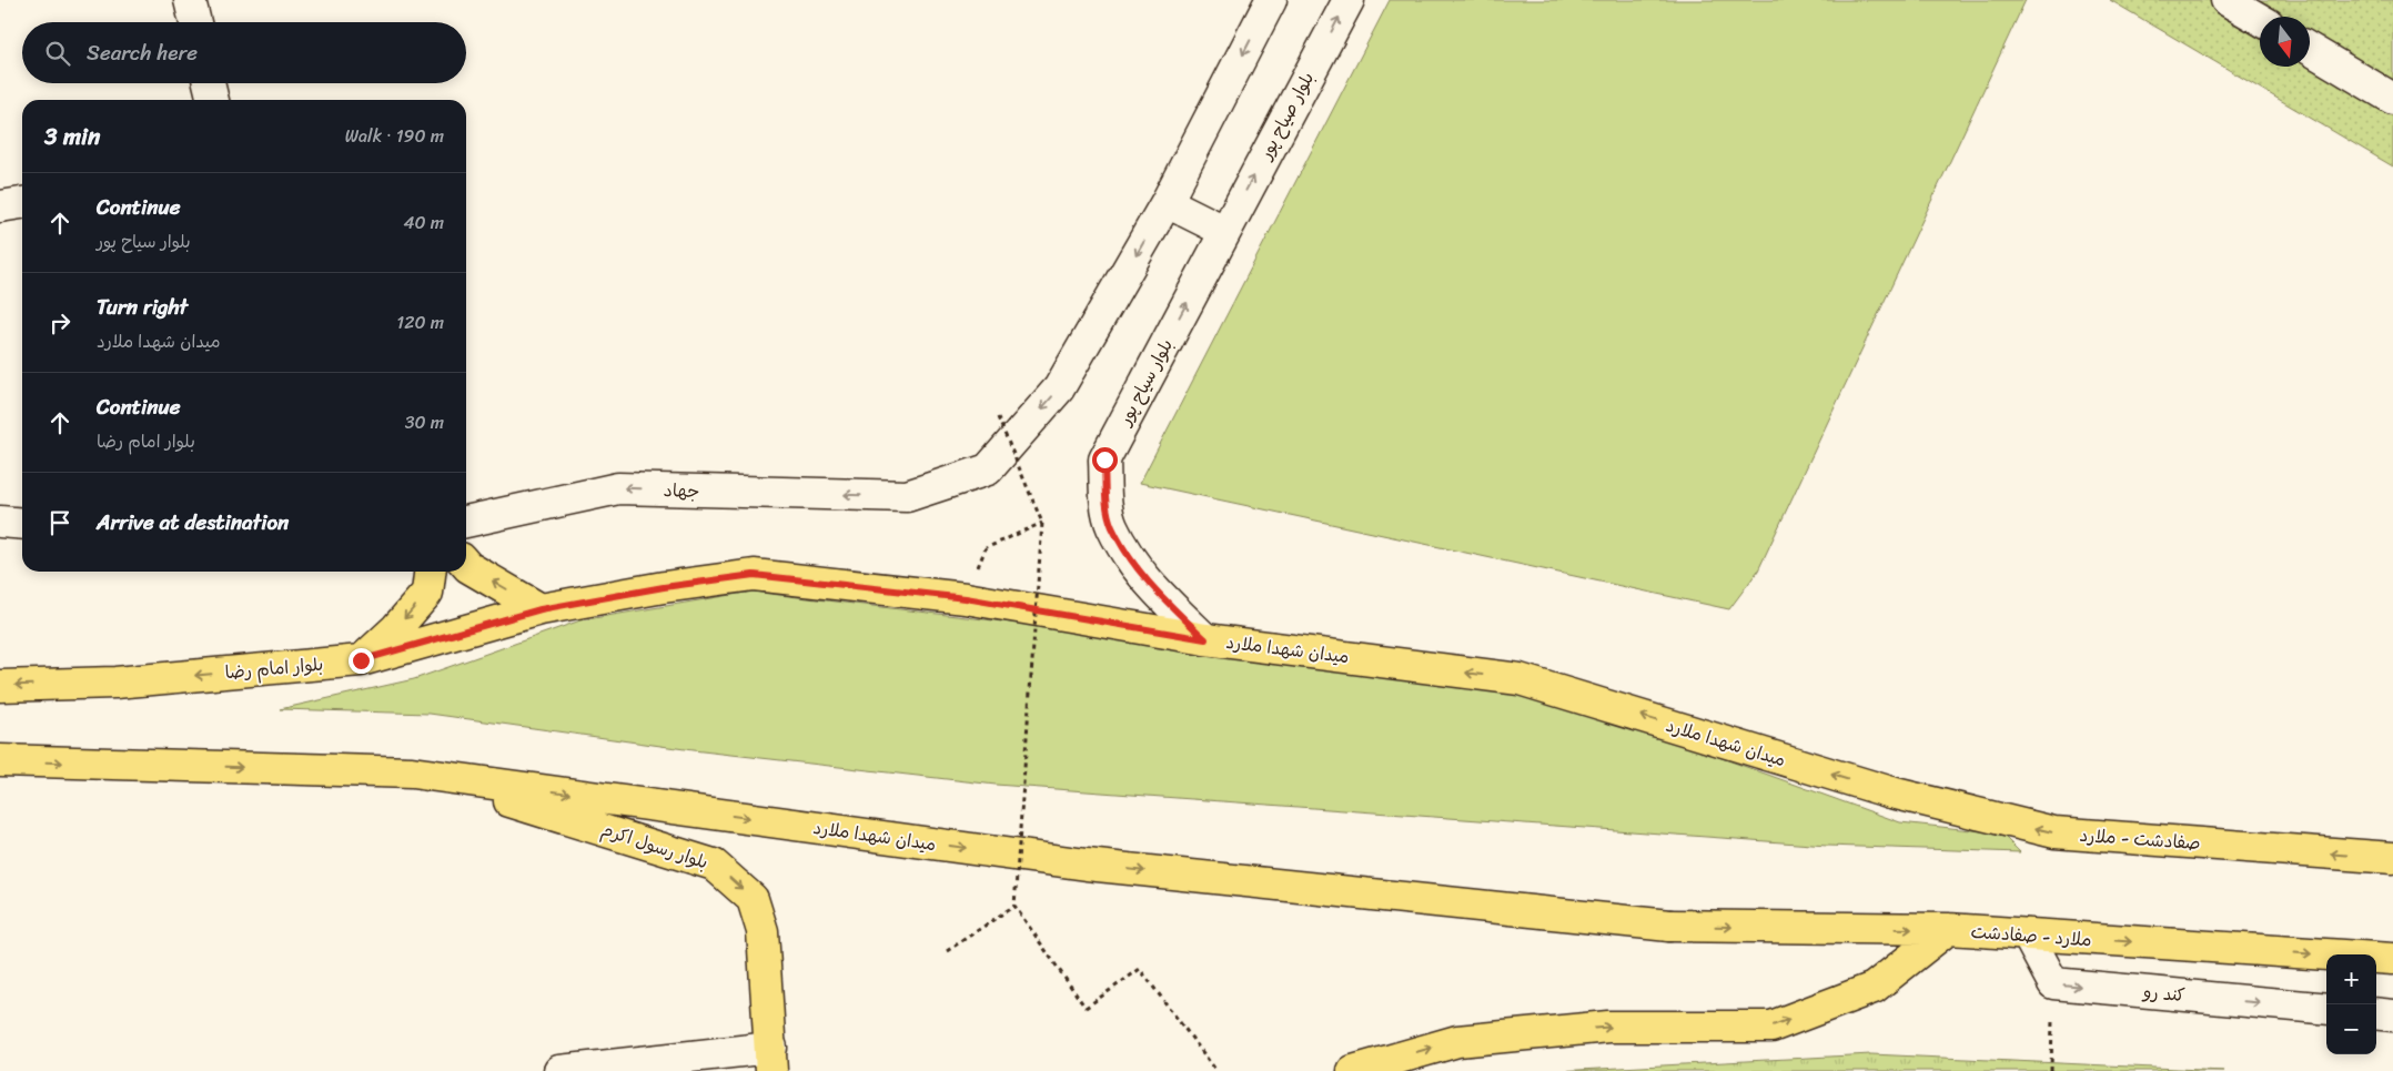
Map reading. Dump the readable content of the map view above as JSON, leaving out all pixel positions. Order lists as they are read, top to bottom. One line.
{"streets":{"main road":["بلوار صیاح پور","بلوار سیاح پور","جهاد","میدان شهدا ملارد","بلوار امام رضا","صفادشت - ملارد","بلوار رسول اکرم","ملارد - صفادشت","کند رو"]},"crossings":[["بلوار صیاح پور","بلوار سیاح پور"],["بلوار سیاح پور","میدان شهدا ملارد"],["میدان شهدا ملارد","بلوار امام رضا"],["میدان شهدا ملارد","صفادشت - ملارد"],["میدان شهدا ملارد","بلوار رسول اکرم"],["میدان شهدا ملارد","ملارد - صفادشت"]],"one_way":["بلوار سیاح پور","جهاد","صفادشت - ملارد","بلوار رسول اکرم","کند رو"],"north":"bottom","page":{"search":"Search here","heading":["3 min","Walk · 190 m"],"list":[["Continue","بلوار سیاح پور","40 m"],["Turn right","میدان شهدا ملارد","120 m"],["Continue","بلوار امام رضا","30 m"],"Arrive at destination"],"map_buttons":["+","−"]}}
